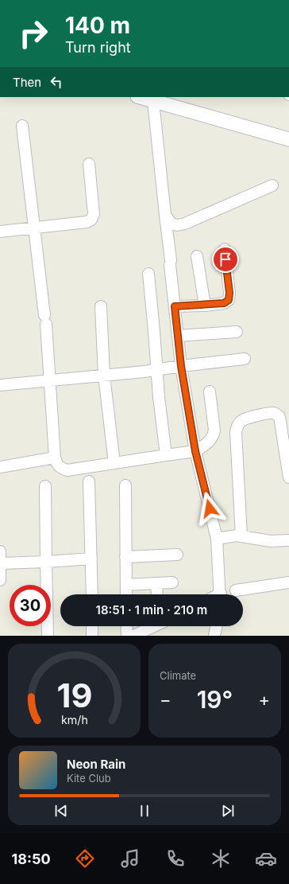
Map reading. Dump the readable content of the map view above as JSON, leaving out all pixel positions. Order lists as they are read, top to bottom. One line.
{"page":{"turn":["140 m","Turn right"],"then":"Then","limit":"30","trip":"18:51 · 1 min · 210 m","tile":"Climate","heat":["−","19°","+"],"song":["Neon Rain","Kite Club"],"tabs":"18:50","gauge":["19","km/h"]}}
